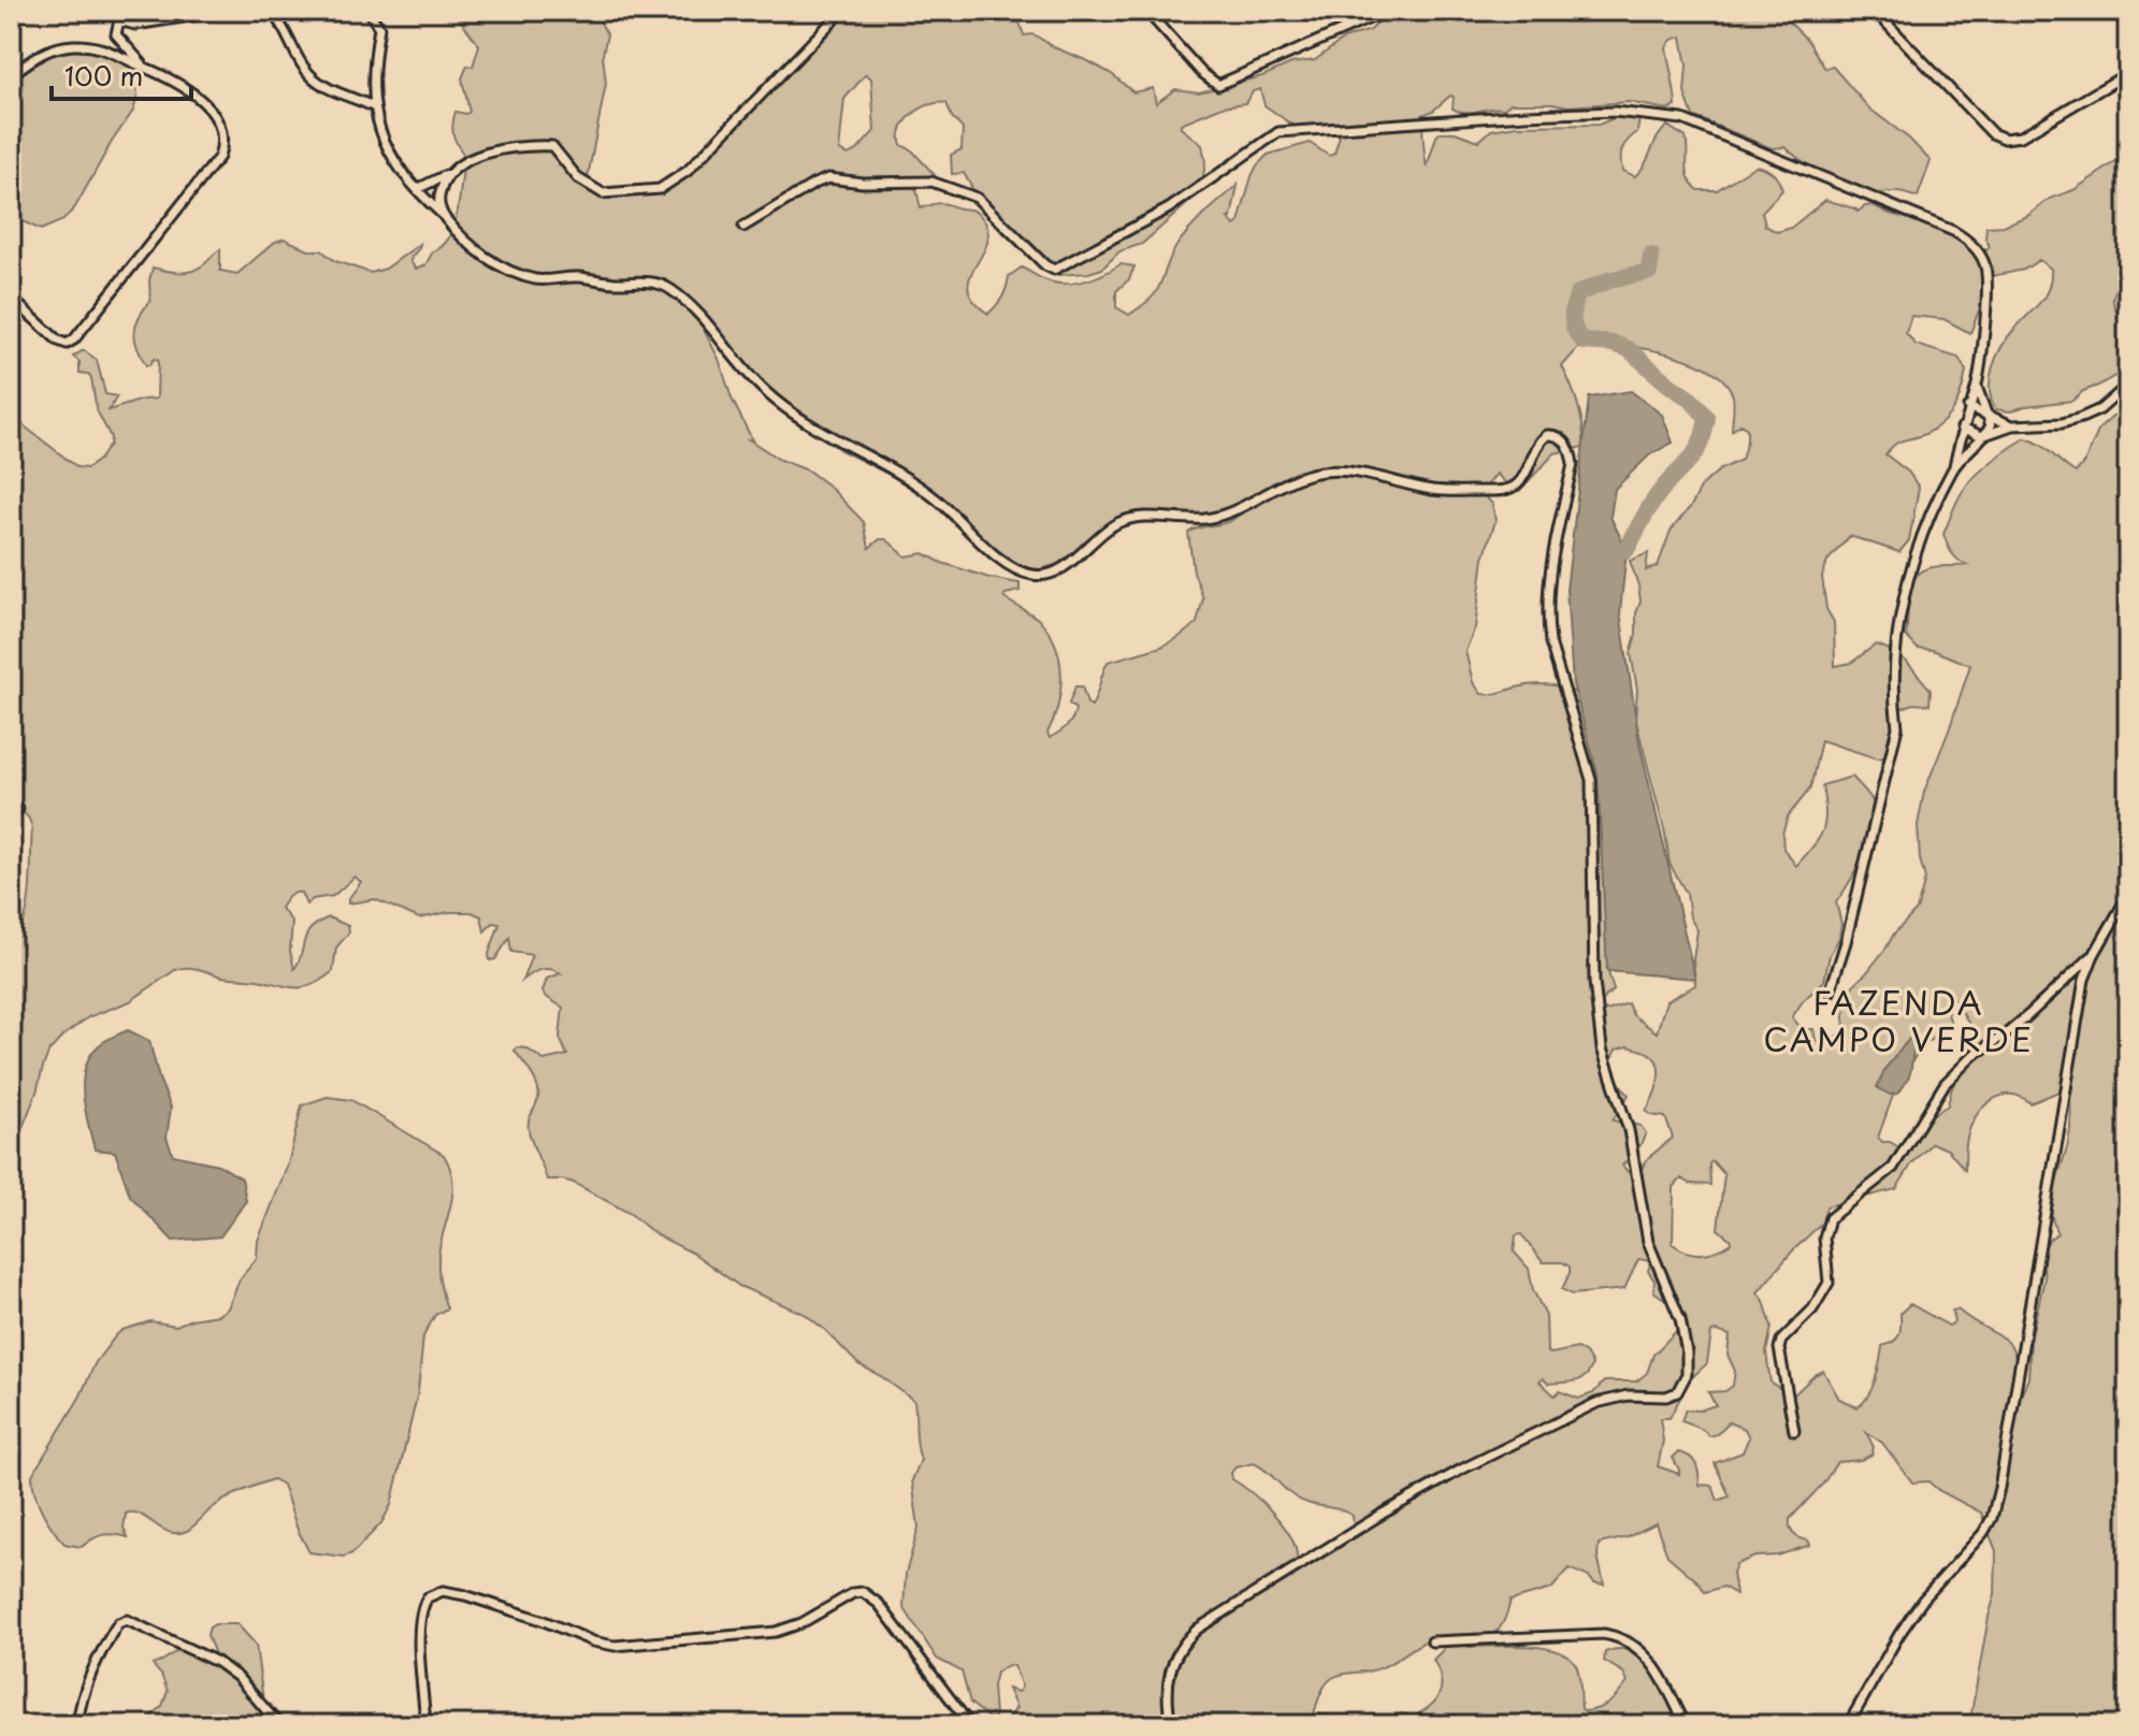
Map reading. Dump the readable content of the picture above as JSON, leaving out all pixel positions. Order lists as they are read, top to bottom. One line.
{"districts":["FAZENDA CAMPO VERDE"],"scale_bar":"100 m"}
